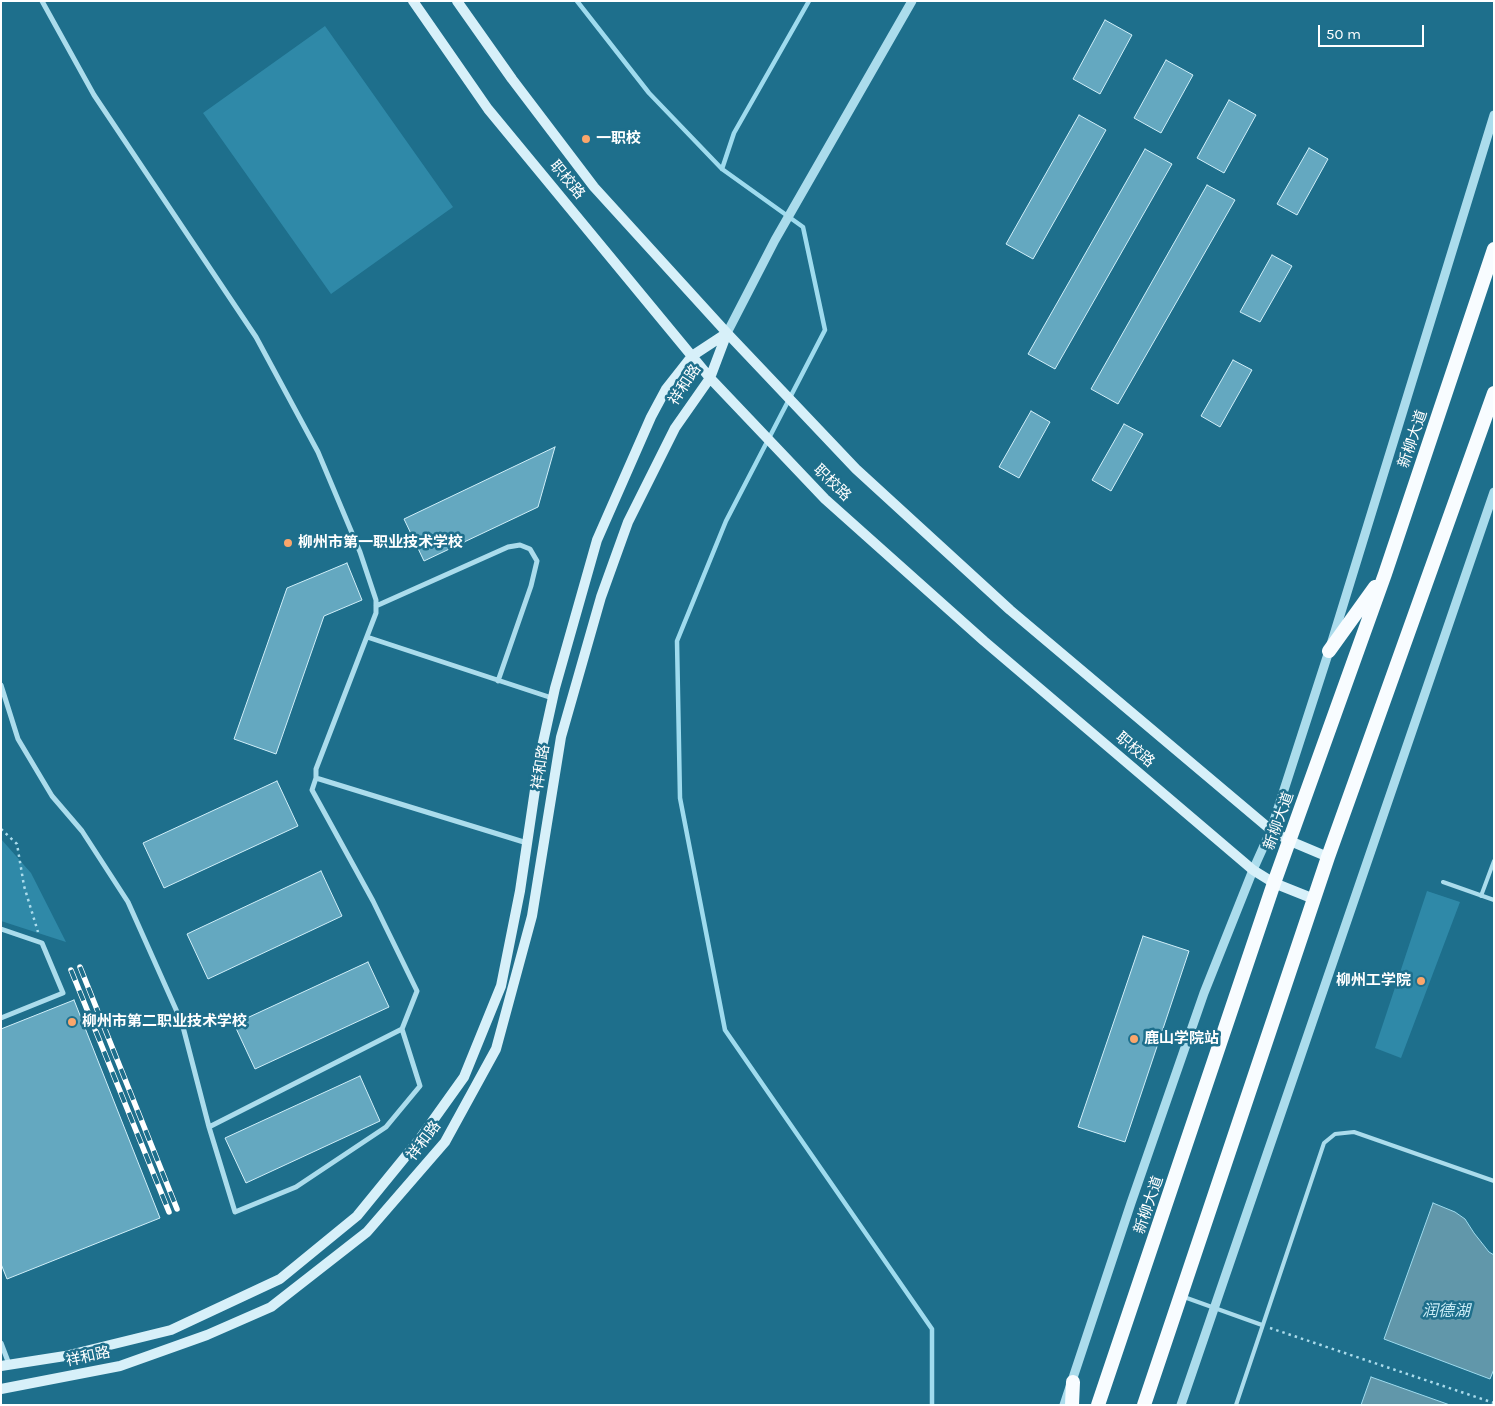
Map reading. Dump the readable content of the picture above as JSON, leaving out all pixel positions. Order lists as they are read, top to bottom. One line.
{"streets":{"highway":["新柳大道"],"main road":["职校路","祥和路"]},"crossings":[["职校路","祥和路"],["职校路","新柳大道"]],"water":["润德湖"],"places":["一职校","柳州市第一职业技术学校","柳州工学院","柳州市第二职业技术学校","鹿山学院站"],"scale_bar":"50 m"}
